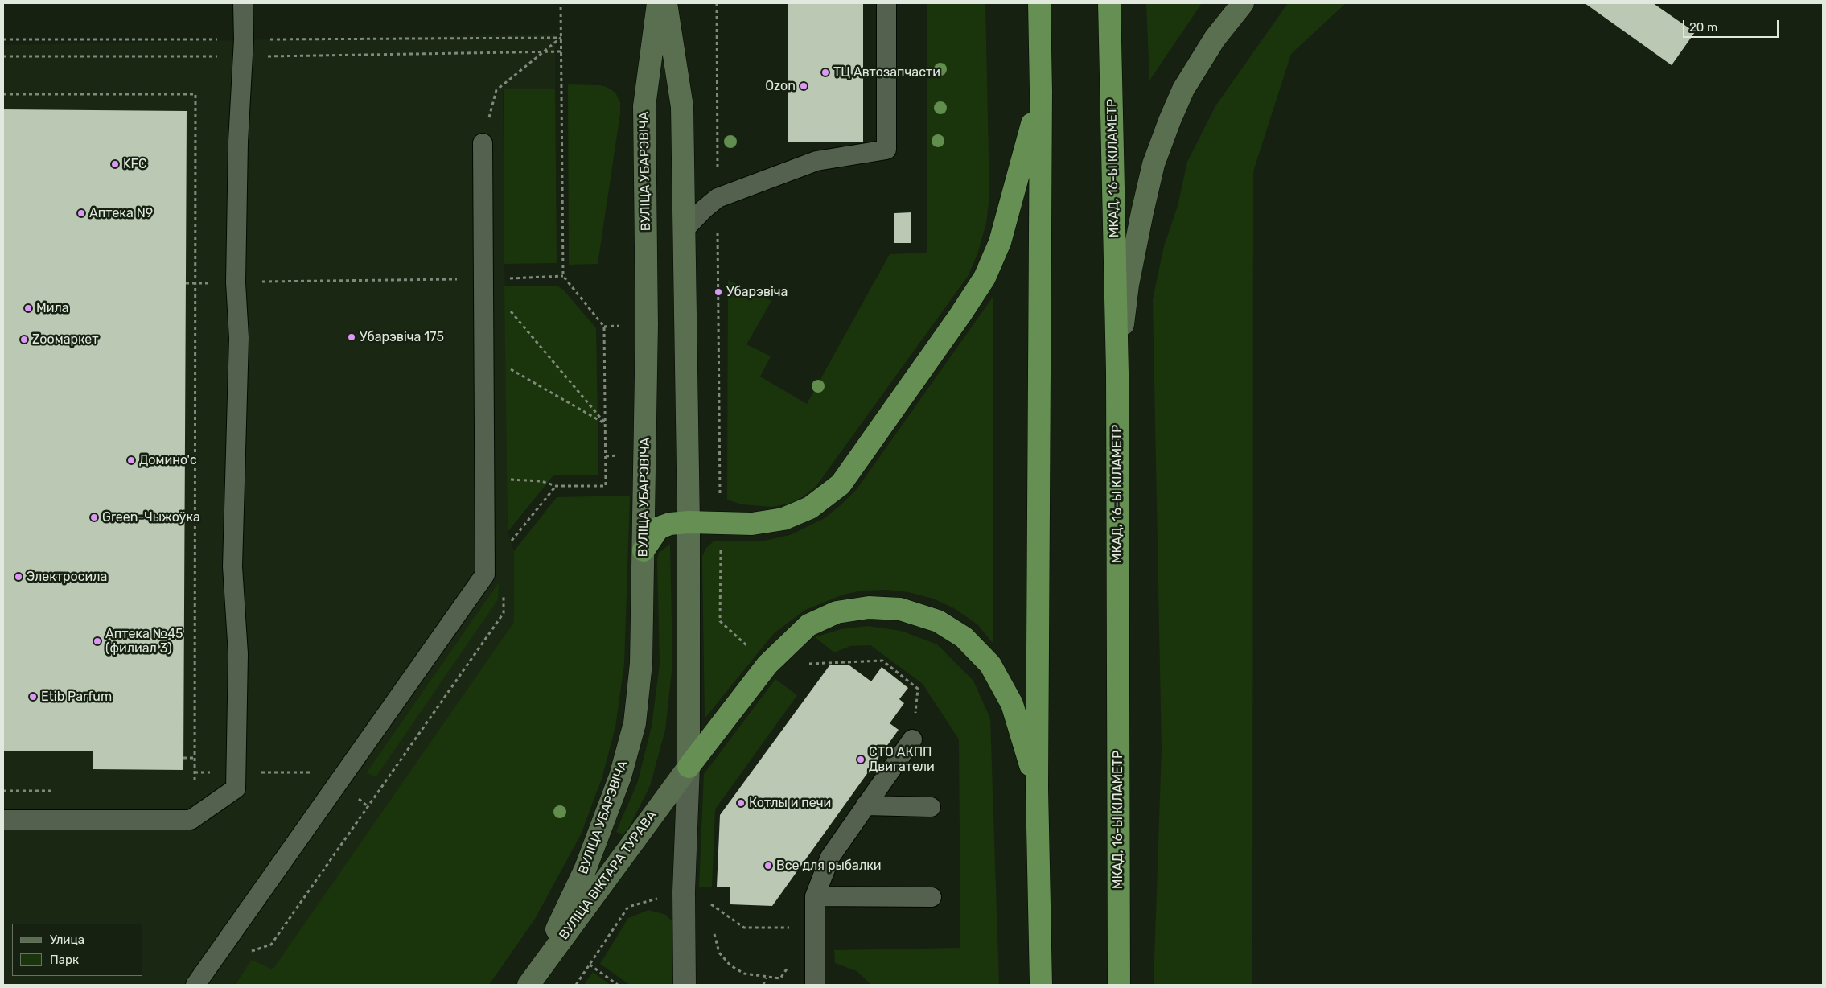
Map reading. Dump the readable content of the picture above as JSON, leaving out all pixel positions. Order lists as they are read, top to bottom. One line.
{"streets":{"highway":["МКАД, 16-Ы КІЛАМЕТР"],"main road":["ВУЛІЦА УБАРЭВІЧА","ВУЛІЦА ВІКТАРА ТУРАВА"]},"crossings":[["ВУЛІЦА УБАРЭВІЧА","ВУЛІЦА ВІКТАРА ТУРАВА"]],"places":["ТЦ Автозапчасти","Ozon","KFC","Аптека N9","Убарэвіча","Мила","Убарэвіча 175","Zooмаркет","Домино'c","Green-Чыжоўка","Электросила","Аптека №45 (филиал 3)","Etib Parfum","СТО АКПП Двигатели","Котлы и печи","Все для рыбалки"],"legend":["Улица","Парк"],"scale_bar":"20 m"}
